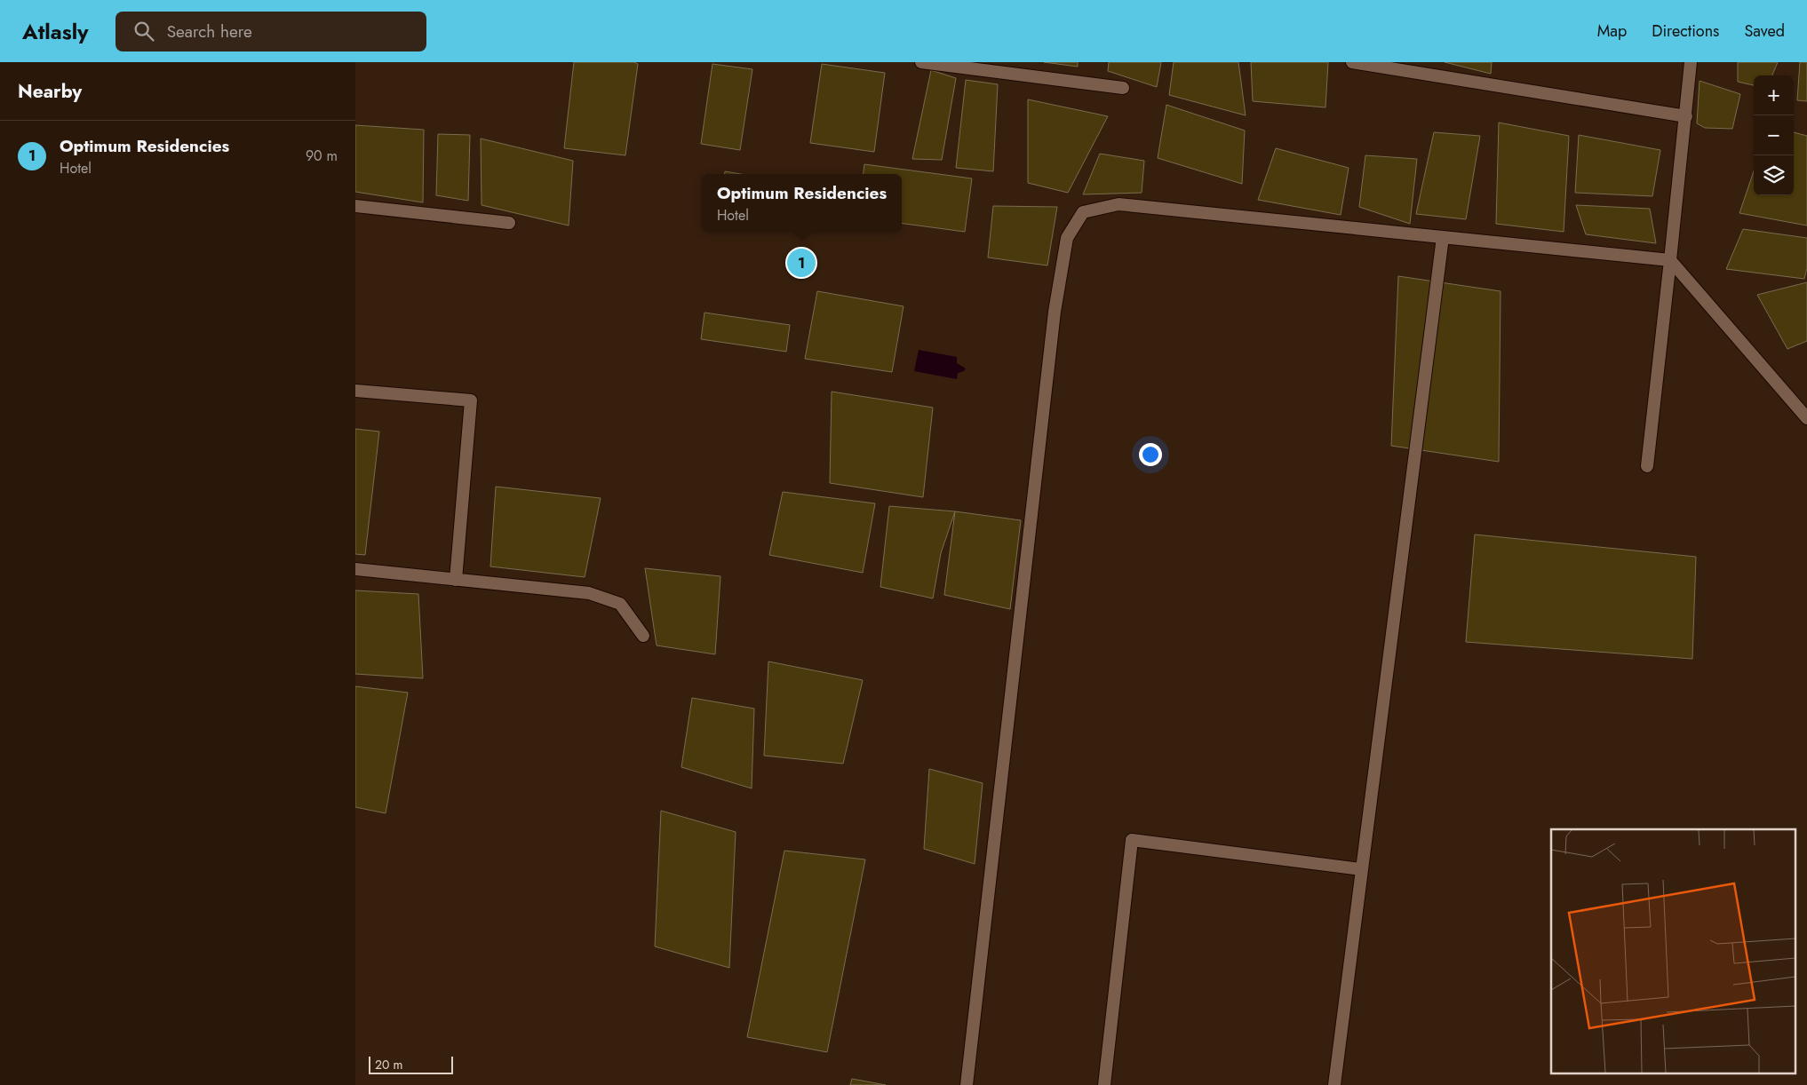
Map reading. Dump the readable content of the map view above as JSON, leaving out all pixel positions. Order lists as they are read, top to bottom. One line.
{"scale_bar":"20 m","page":{"header":"Atlasly","search":"Search here","nav":["Map","Directions","Saved"],"heading":"Nearby","map_buttons":["+","−"],"list":[{"mark":"1","name":"Optimum Residencies","note":"Hotel","value":"90 m"}],"popup":["Optimum Residencies","Hotel"],"pins":"1","scale":"20 m"}}
